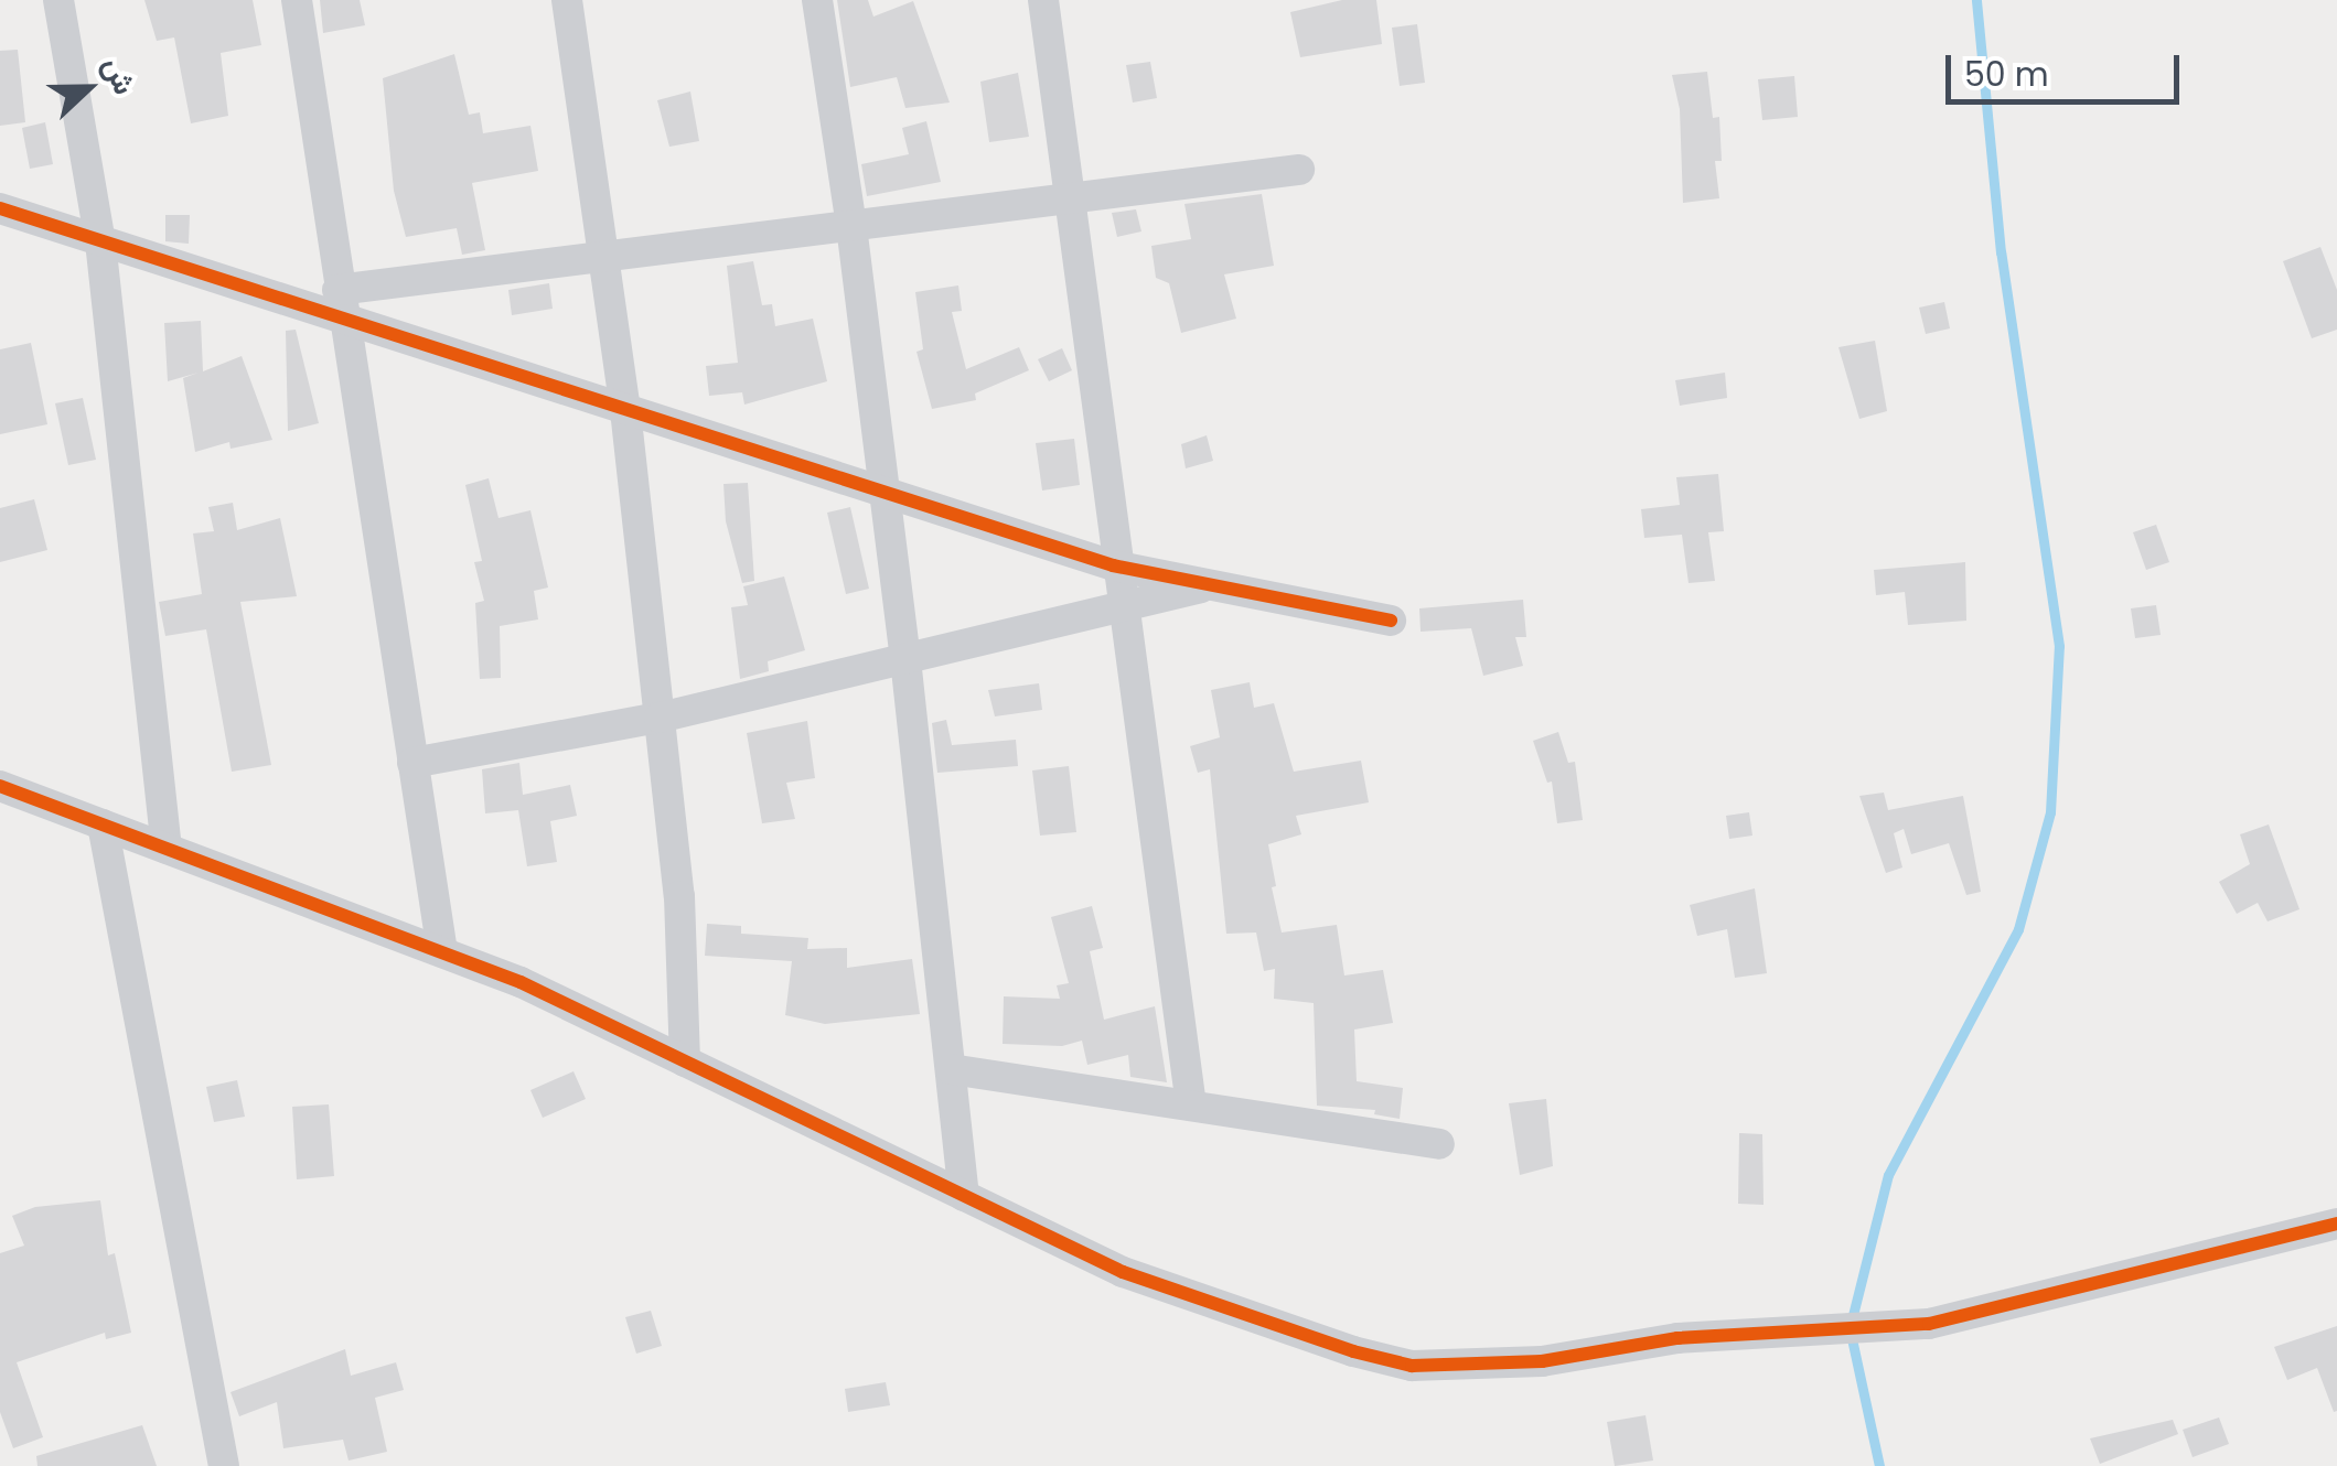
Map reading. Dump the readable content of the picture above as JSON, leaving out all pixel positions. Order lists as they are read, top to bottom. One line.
{"scale_bar":"50 m","north":"right"}
